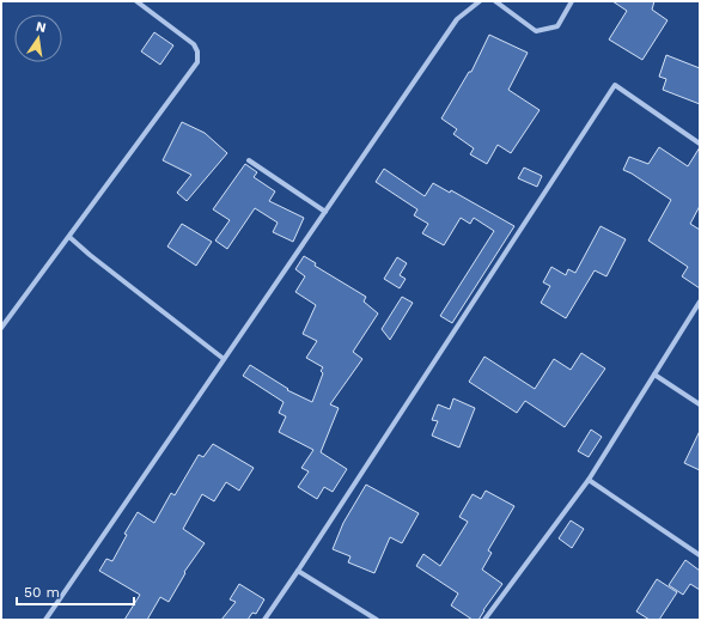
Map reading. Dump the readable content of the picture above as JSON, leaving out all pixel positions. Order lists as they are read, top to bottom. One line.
{"scale_bar":"50 m","north":"top"}
